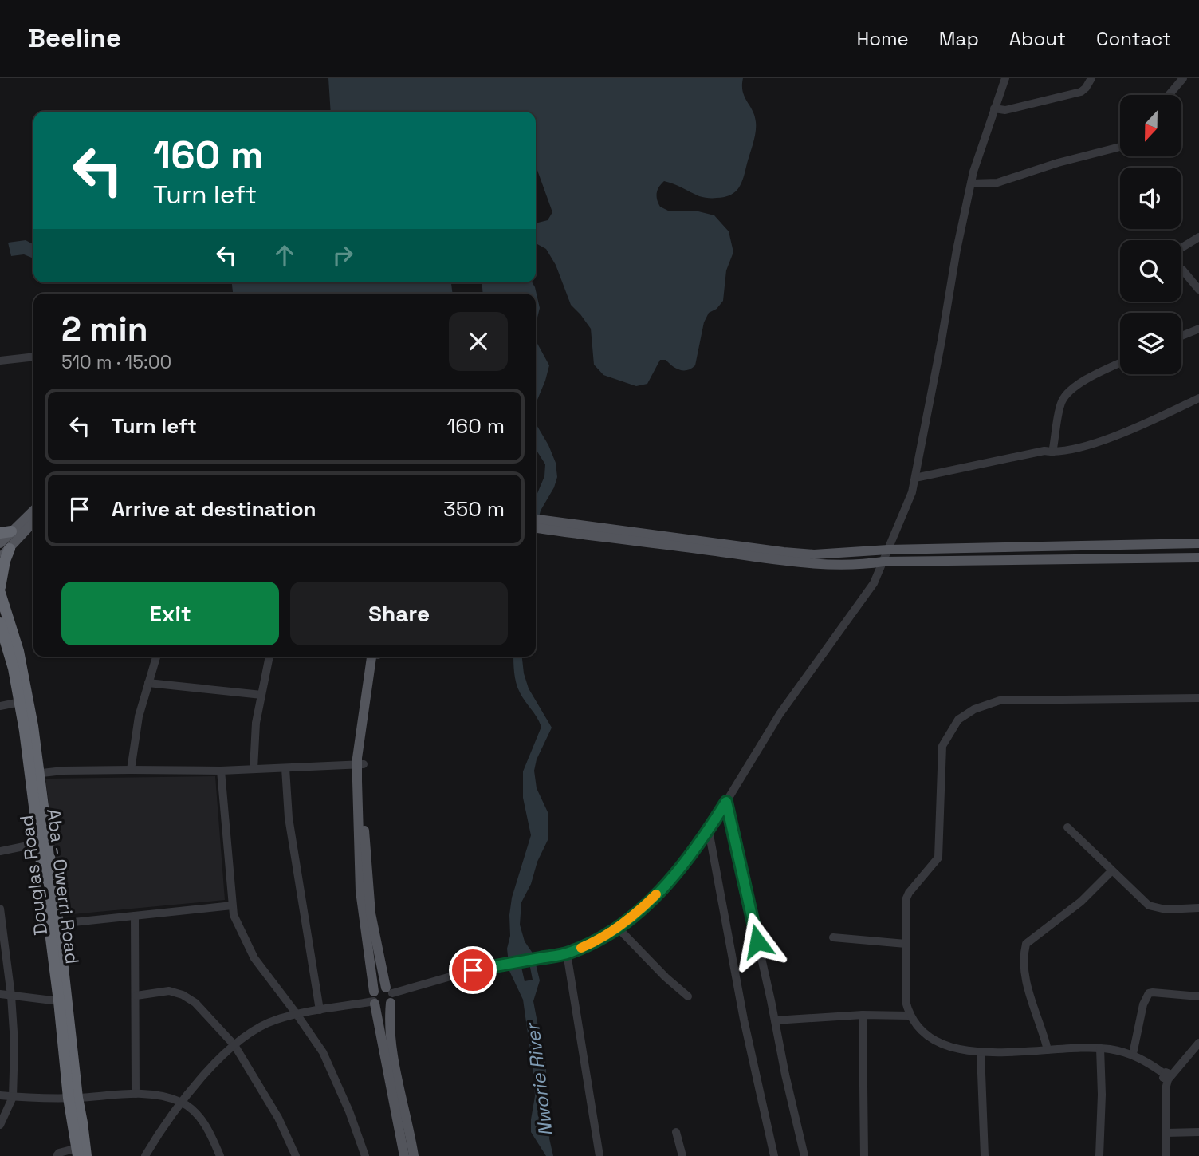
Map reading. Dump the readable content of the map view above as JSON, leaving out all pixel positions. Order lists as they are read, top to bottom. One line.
{"streets":{"highway":["Douglas Road","Aba - Owerri Road"]},"crossings":[["Douglas Road","Aba - Owerri Road"]],"water":["Nworie River"],"north":"bottom","page":{"header":"Beeline","nav":["Home","Map","About","Contact"],"turn":["160 m","Turn left"],"heading":["2 min","510 m · 15:00"],"list":[{"name":"Turn left","value":"160 m"},{"name":"Arrive at destination","value":"350 m"}],"buttons":["Exit","Share"]}}
